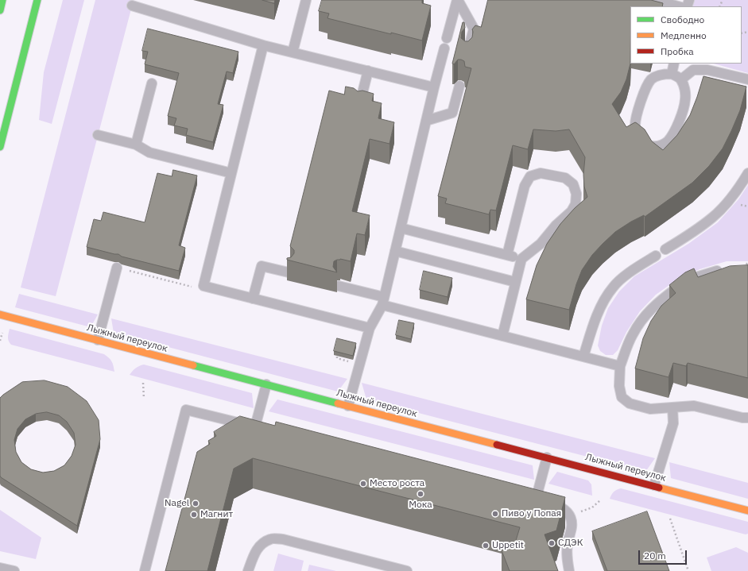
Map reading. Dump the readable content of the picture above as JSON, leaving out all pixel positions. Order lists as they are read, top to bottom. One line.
{"streets":{"street":["Лыжный переулок"]},"places":["Место роста","Мока","Nagel","Пиво у Попая","Магнит","СДЭК","Uppetit"],"legend":["Свободно","Медленно","Пробка"],"scale_bar":"20 m"}
